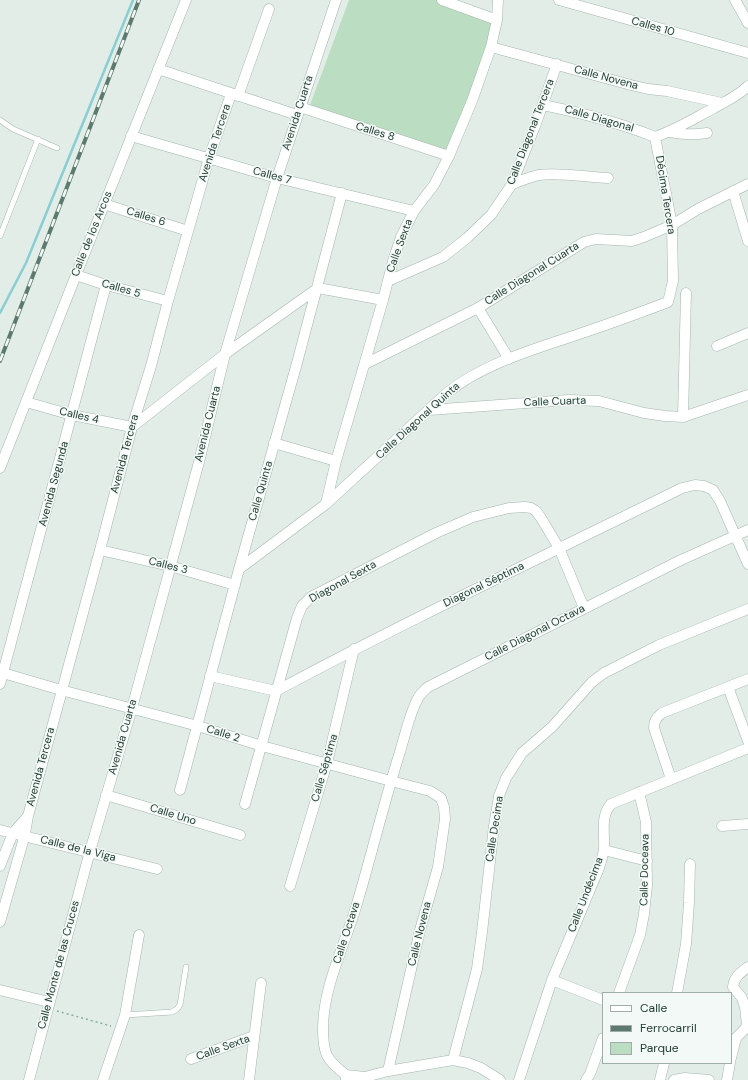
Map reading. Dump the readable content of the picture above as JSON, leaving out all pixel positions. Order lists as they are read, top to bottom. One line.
{"streets":{"street":["Calles 10","Calle Novena","Avenida Cuarta","Calle Diagonal","Calles 8","Calle Diagonal Tercera","Avenida Tercera","Calles 7","Décima Tercera","Calles 6","Calle de los Arcos","Calle Sexta","Calle Diagonal Cuarta","Calles 5","Calle Cuarta","Calles 4","Calle Diagonal Quinta","Avenida Segunda","Calle Quinta","Calles 3","Diagonal Sexta","Diagonal Séptima","Calle Diagonal Octava","Calle 2","Calle Séptima","Calle Uno","Calle Decima","Calle de la Viga","Calle Doceava","Calle Undécima","Calle Octava","Calle Monte de las Cruces"]},"crossings":[["Calle Novena","Calle Diagonal Tercera"],["Calle Novena","Calle Sexta"],["Calle Novena","Calle 2"],["Avenida Cuarta","Calles 8"],["Avenida Cuarta","Calles 7"],["Avenida Cuarta","Calles 3"],["Avenida Cuarta","Calle 2"],["Avenida Cuarta","Calle Uno"],["Avenida Cuarta","Calle de la Viga"],["Avenida Cuarta","Calle Monte de las Cruces"],["Calle Diagonal","Calle Diagonal Tercera"],["Calle Diagonal","Décima Tercera"],["Calles 8","Avenida Tercera"],["Calles 8","Calle de los Arcos"],["Calles 8","Calle Sexta"],["Calle Diagonal Tercera","Calle Sexta"],["Avenida Tercera","Calles 7"],["Avenida Tercera","Calles 6"],["Avenida Tercera","Calles 5"],["Avenida Tercera","Calles 4"],["Avenida Tercera","Calles 3"],["Avenida Tercera","Calle 2"],["Avenida Tercera","Calle de la Viga"],["Calles 7","Calle de los Arcos"],["Calles 7","Calle Sexta"],["Calles 7","Calle Quinta"],["Décima Tercera","Calle Diagonal Cuarta"],["Décima Tercera","Calle Diagonal Quinta"],["Calles 6","Calle de los Arcos"],["Calle de los Arcos","Calles 5"],["Calle de los Arcos","Calles 4"],["Calle Sexta","Calle Diagonal Cuarta"],["Calle Sexta","Calle Diagonal Quinta"],["Calles 5","Avenida Segunda"],["Calle Cuarta","Calle Diagonal Quinta"],["Calles 4","Avenida Segunda"],["Calle Diagonal Quinta","Calle Quinta"],["Avenida Segunda","Calle 2"],["Calle Quinta","Calles 3"],["Calle Quinta","Calle 2"],["Diagonal Sexta","Diagonal Séptima"],["Diagonal Sexta","Calle 2"],["Diagonal Séptima","Calle Diagonal Octava"],["Diagonal Séptima","Calle Séptima"],["Calle Diagonal Octava","Calle 2"],["Calle Diagonal Octava","Calle Octava"],["Calle 2","Calle Séptima"],["Calle 2","Calle Octava"],["Calle de la Viga","Calle Monte de las Cruces"],["Calle Doceava","Calle Undécima"]],"legend":["Calle","Ferrocarril","Parque"]}
